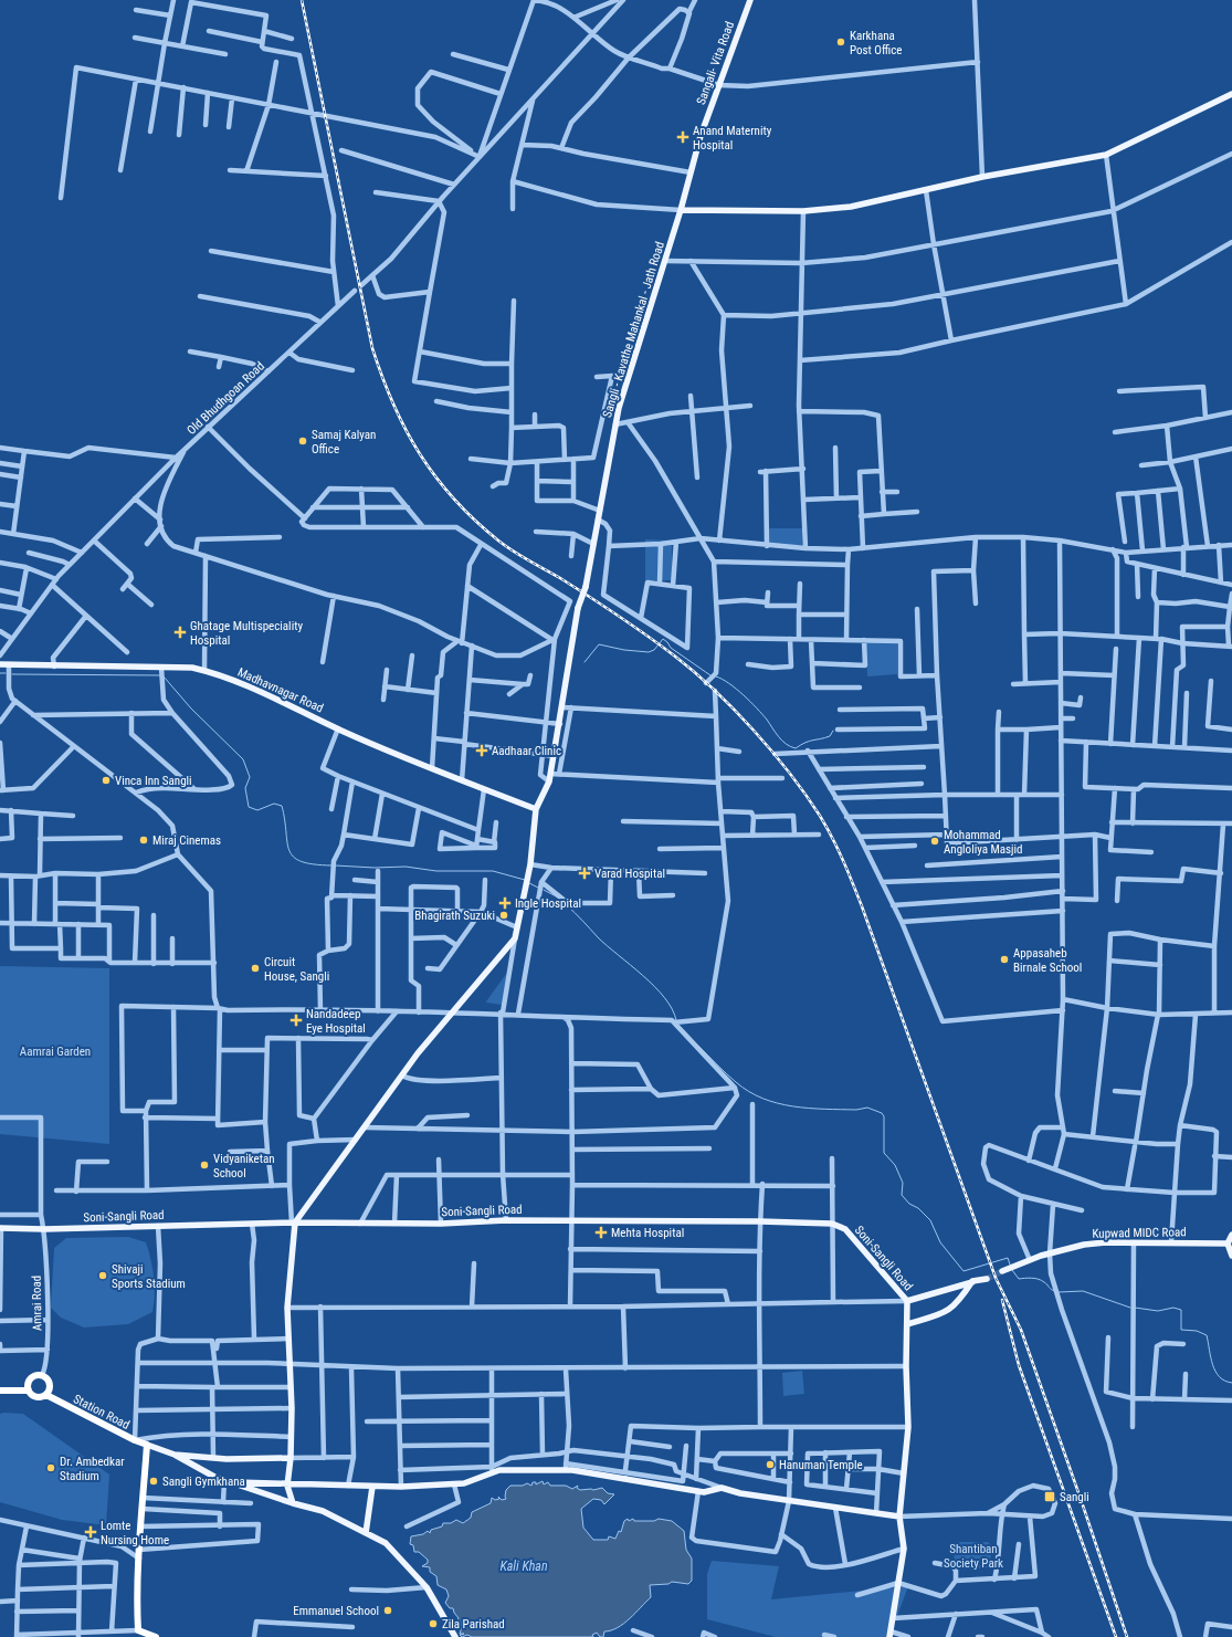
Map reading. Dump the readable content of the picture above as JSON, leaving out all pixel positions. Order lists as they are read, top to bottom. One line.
{"streets":{"highway":["Station Road"],"main road":["Sangali- Vita Road","Sangli - Kavathe Mahankal - Jath Road","Madhavnagar Road","Soni-Sangli Road","Kupwad MIDC Road"],"street":["Old Bhudhgoan Road","Amrai Road"]},"crossings":[["Sangali- Vita Road","Sangli - Kavathe Mahankal - Jath Road"],["Sangli - Kavathe Mahankal - Jath Road","Madhavnagar Road"],["Soni-Sangli Road","Amrai Road"],["Amrai Road","Station Road"]],"water":["Kali Khan"],"parks":["Aamrai Garden","Shantiban Society Park"],"places":{"other":["Karkhana Post Office","Samaj Kalyan Office","Vinca Inn Sangli","Miraj Cinemas","Mohammad Angloliya Masjid","Bhagirath Suzuki","Appasaheb Birnale School","Circuit House, Sangli","Vidyaniketan School","Shivaji Sports Stadium","Hanuman Temple","Dr. Ambedkar Stadium","Sangli Gymkhana","Emmanuel School","Zila Parishad"],"health":["Anand Maternity Hospital","Ghatage Multispeciality Hospital","Aadhaar Clinic","Varad Hospital","Ingle Hospital","Nandadeep Eye Hospital","Mehta Hospital","Lomte Nursing Home"],"transit":["Sangli"]}}
